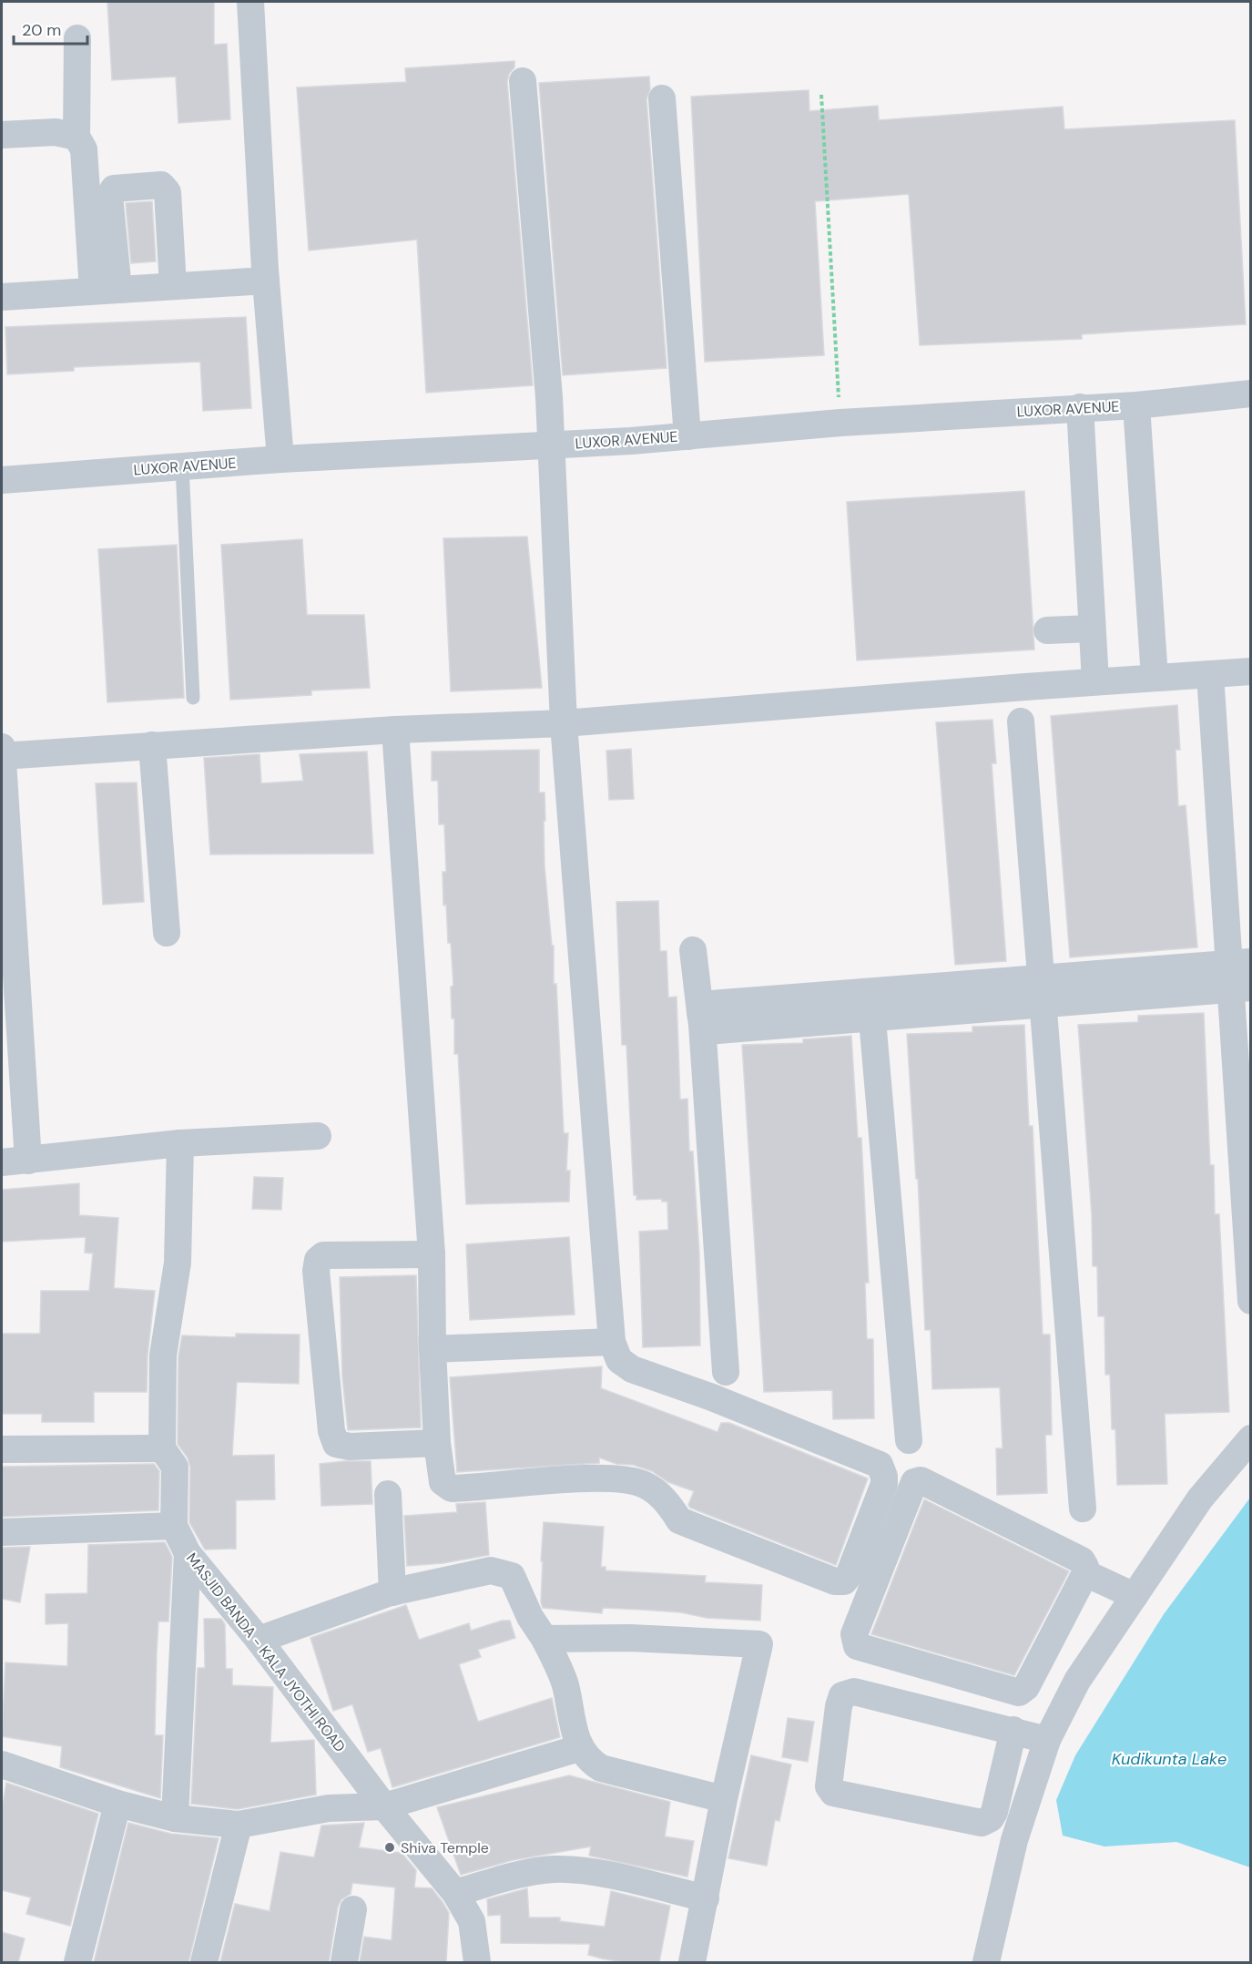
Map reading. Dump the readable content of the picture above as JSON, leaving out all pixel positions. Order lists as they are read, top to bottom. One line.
{"streets":{"street":["LUXOR AVENUE","MASJID BANDA - KALA JYOTHI ROAD"]},"water":["Kudikunta Lake"],"places":["Shiva Temple"],"scale_bar":"20 m"}
